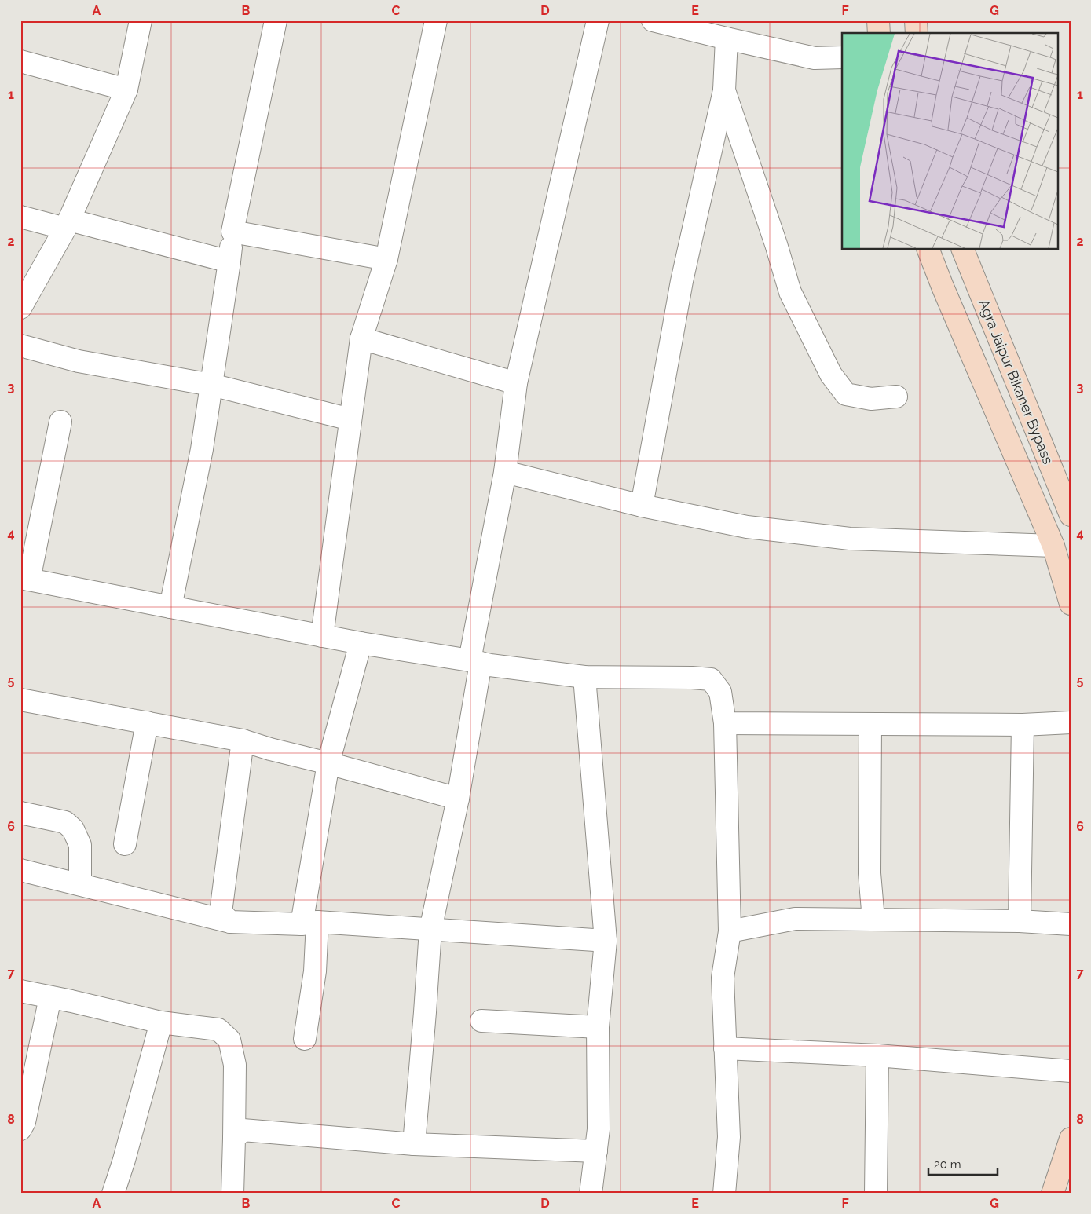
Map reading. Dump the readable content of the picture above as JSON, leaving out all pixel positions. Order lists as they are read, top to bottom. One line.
{"streets":{"main road":["Agra Jaipur Bikaner Bypass"]},"scale_bar":"20 m","grid":{"columns":["A","B","C","D","E","F","G"],"rows":["1","2","3","4","5","6","7","8"]}}
